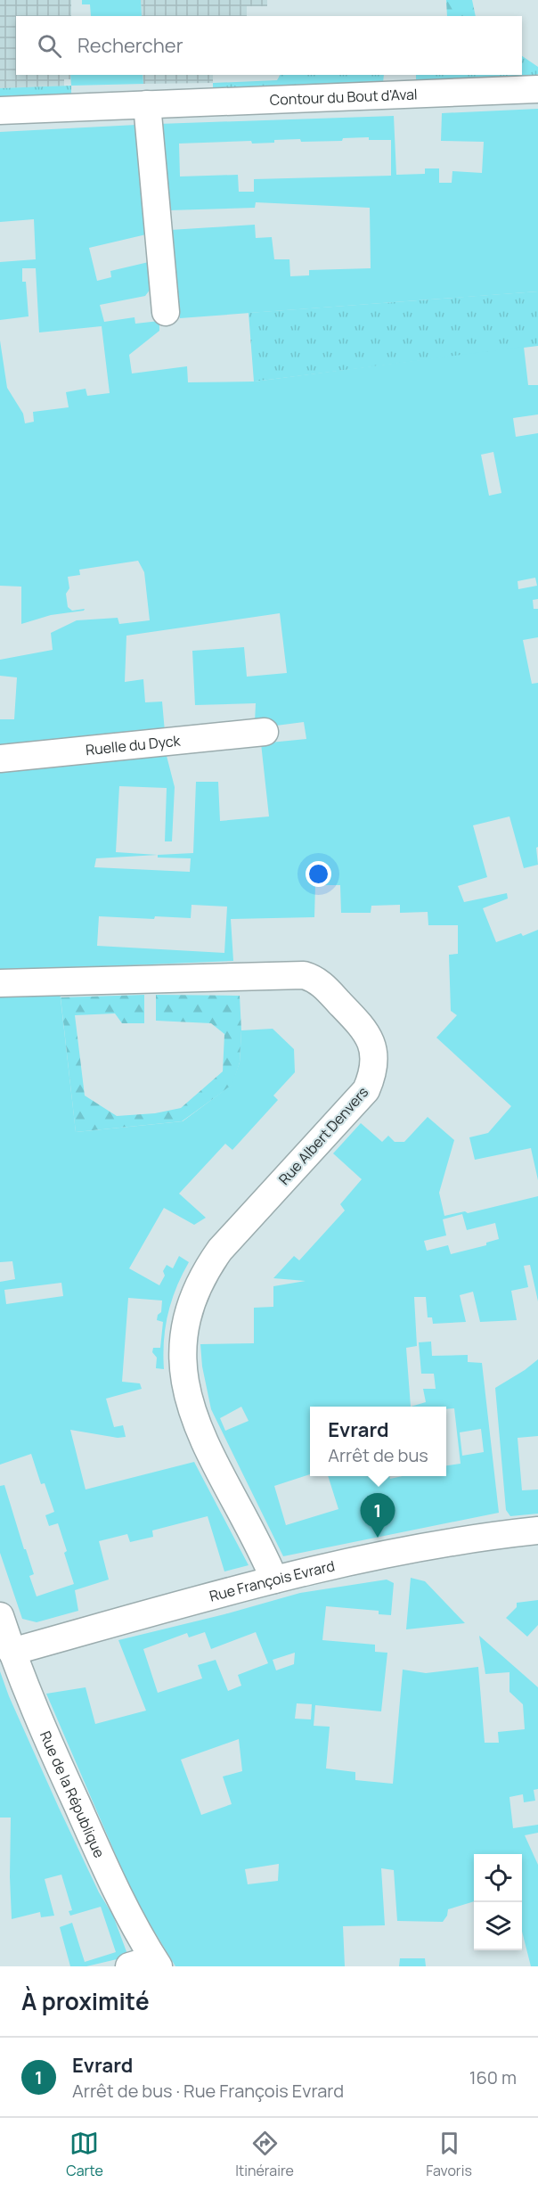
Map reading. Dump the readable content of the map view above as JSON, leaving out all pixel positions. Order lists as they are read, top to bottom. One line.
{"streets":{"street":["Contour du Bout d'Aval","Ruelle du Dyck","Rue Albert Denvers","Rue François Evrard","Rue de la République"]},"crossings":[["Rue Albert Denvers","Rue François Evrard"],["Rue François Evrard","Rue de la République"]],"page":{"search":"Rechercher","popup":["Evrard","Arrêt de bus"],"pins":"1","heading":"À proximité","list":[{"mark":"1","name":"Evrard","note":"Arrêt de bus · Rue François Evrard","value":"160 m"}],"nav":["Carte","Itinéraire","Favoris"]}}
